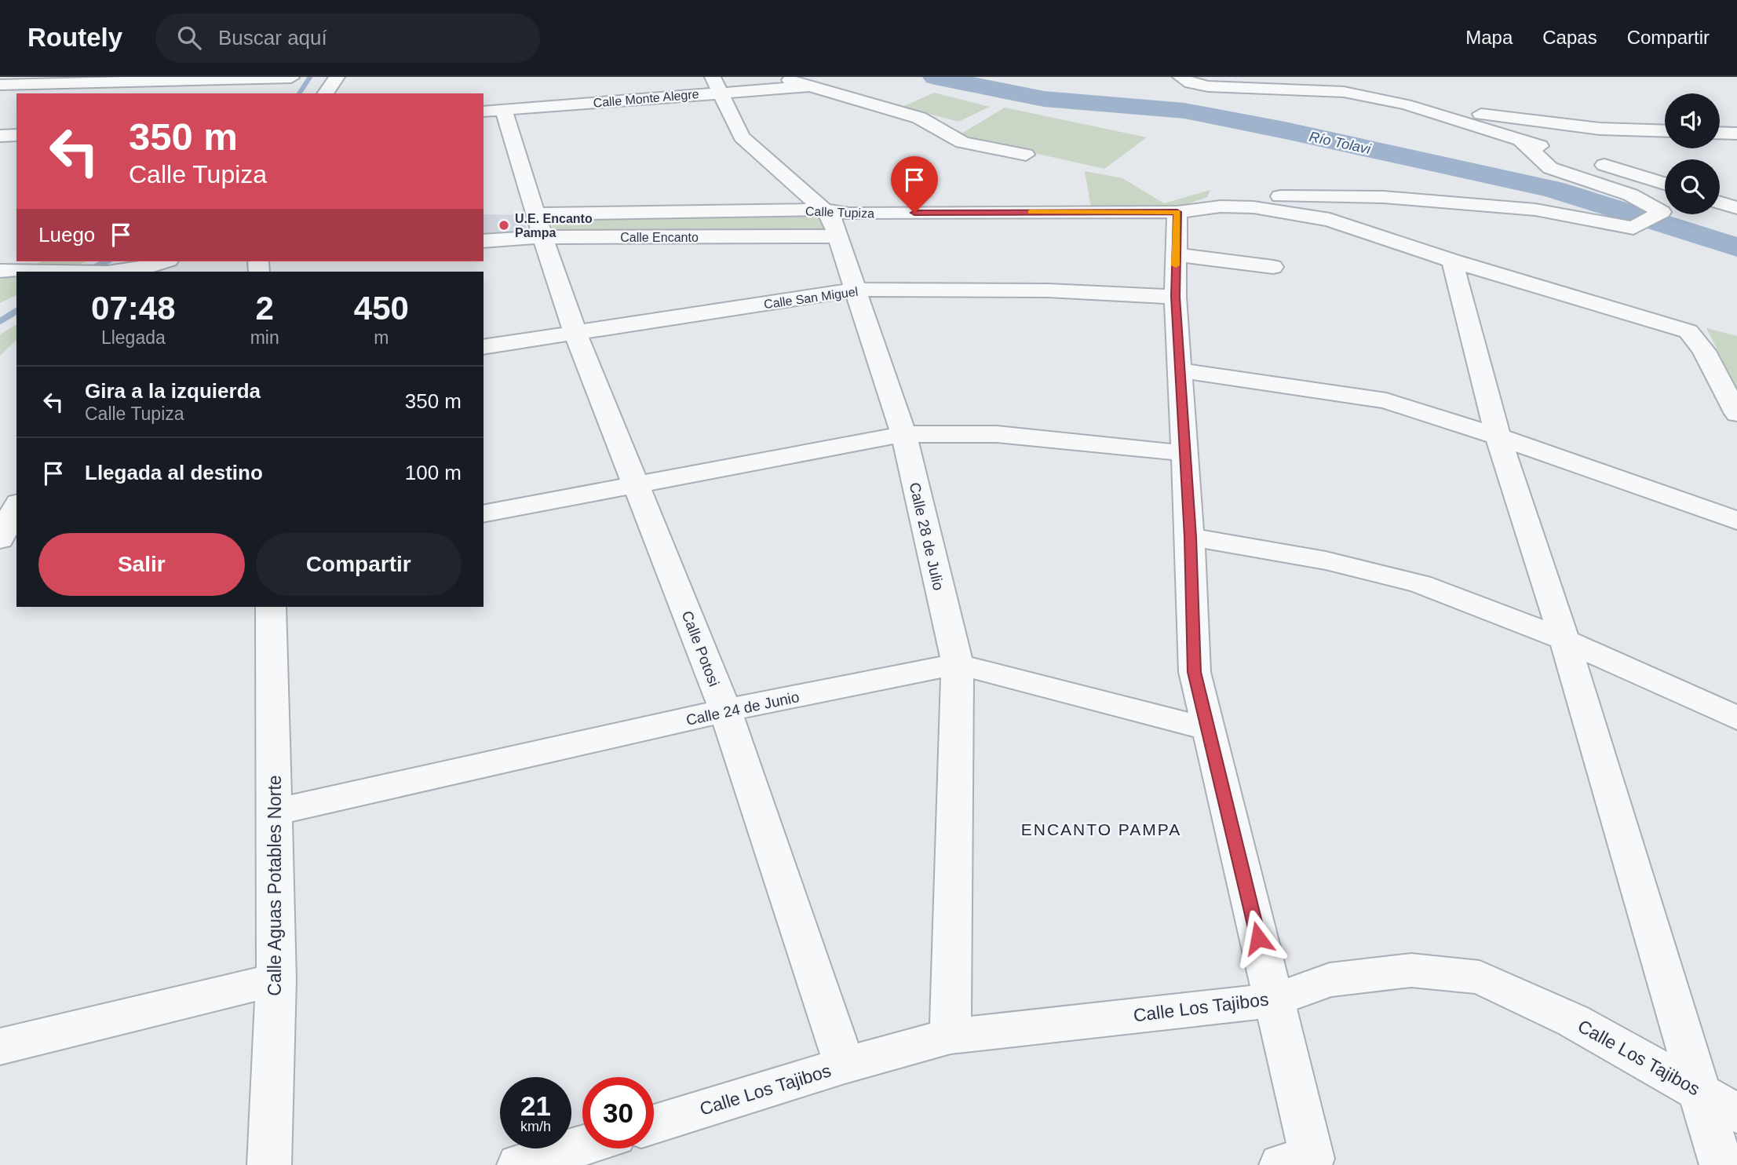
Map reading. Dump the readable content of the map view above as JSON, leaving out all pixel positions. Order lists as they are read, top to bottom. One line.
{"streets":{"street":["Calle Monte Alegre","Calle Tupiza","Calle Encanto","Calle San Miguel","Calle 28 de Julio","Calle Potosi","Calle 24 de Junio","Calle Aguas Potables Norte","Calle Los Tajibos"]},"crossings":[["Calle Monte Alegre","Calle 28 de Julio"],["Calle Monte Alegre","Calle Potosi"],["Calle Tupiza","Calle 28 de Julio"],["Calle Tupiza","Calle Potosi"],["Calle Encanto","Calle 28 de Julio"],["Calle Encanto","Calle Potosi"],["Calle San Miguel","Calle 28 de Julio"],["Calle San Miguel","Calle Potosi"],["Calle 28 de Julio","Calle 24 de Junio"],["Calle 28 de Julio","Calle Los Tajibos"],["Calle Potosi","Calle 24 de Junio"],["Calle Potosi","Calle Los Tajibos"],["Calle 24 de Junio","Calle Aguas Potables Norte"]],"districts":["ENCANTO PAMPA"],"water":["Río Tolavi"],"places":["U.E. Encanto Pampa"],"page":{"header":"Routely","search":"Buscar aquí","nav":["Mapa","Capas","Compartir"],"turn":["350 m","Calle Tupiza"],"then":"Luego","eta":["07:48","Llegada","2","min","450","m"],"list":[{"name":"Gira a la izquierda","note":"Calle Tupiza","value":"350 m"},{"name":"Llegada al destino","value":"100 m"}],"buttons":["Salir","Compartir"],"speed":"21 km/h","limit":"30"}}
